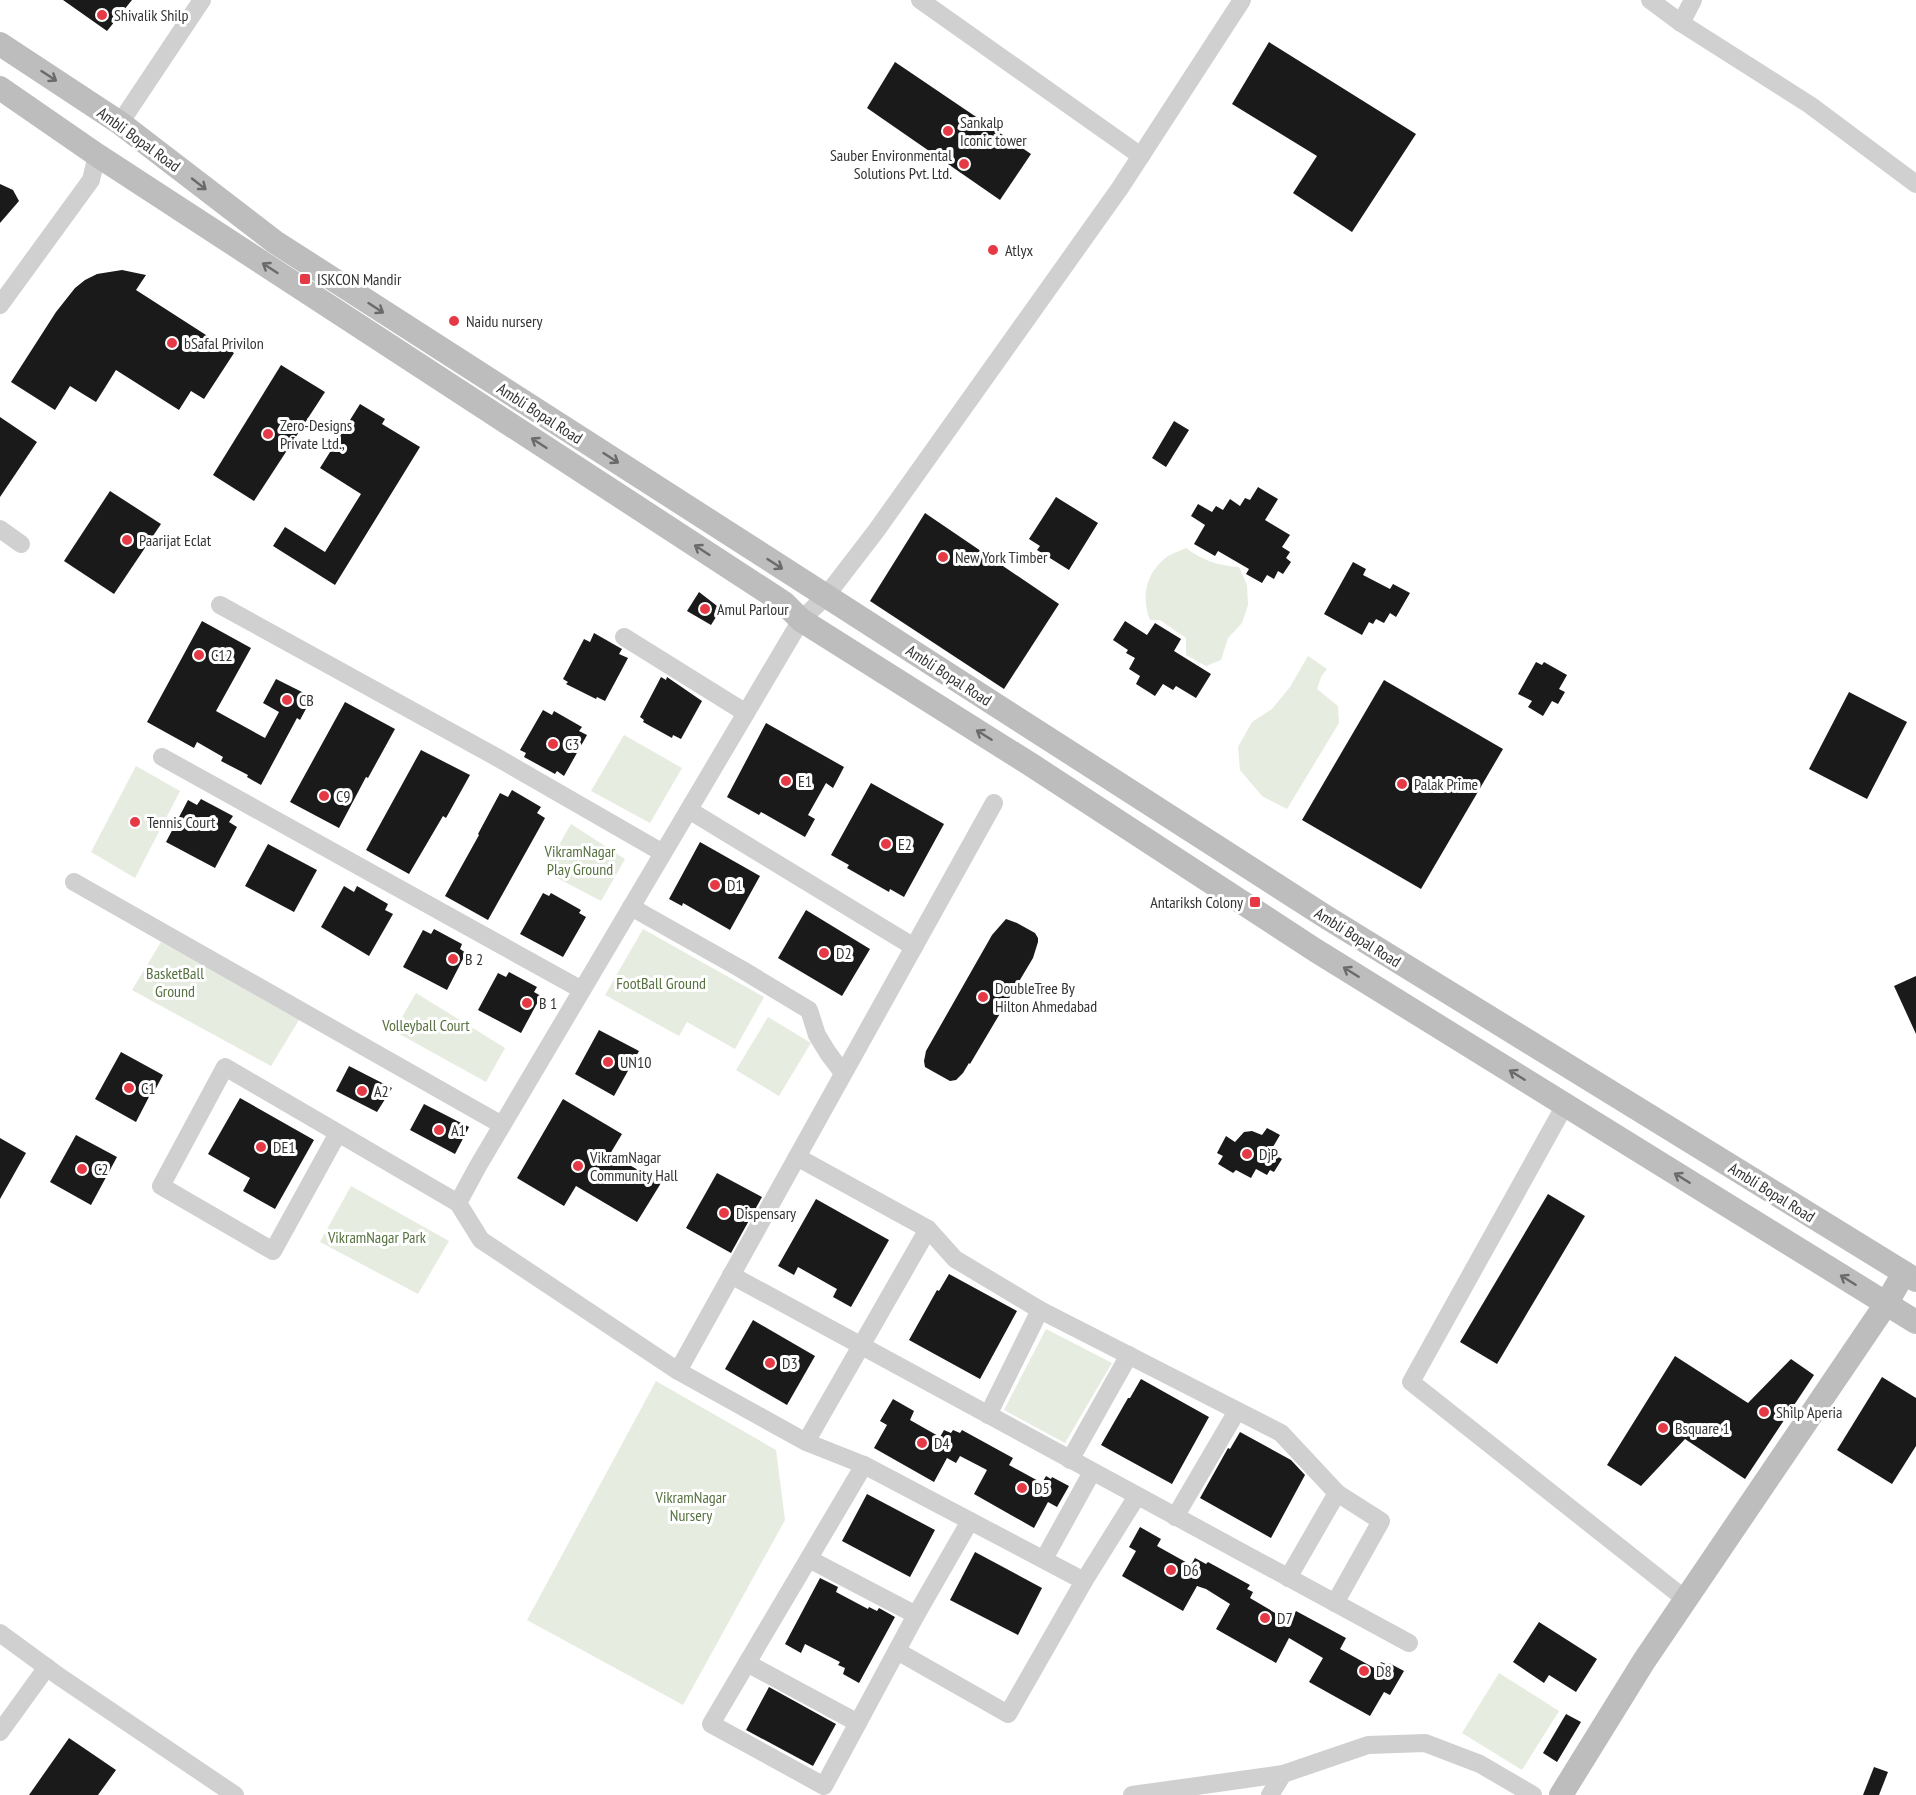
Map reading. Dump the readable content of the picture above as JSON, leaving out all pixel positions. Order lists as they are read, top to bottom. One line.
{"streets":{"street":["Ambli Bopal Road"]},"parks":["VikramNagar Play Ground","BasketBall Ground","FootBall Ground","Volleyball Court","VikramNagar Park","VikramNagar Nursery"],"places":{"other":["Shivalik Shilp","Sankalp Iconic tower","Sauber Environmental Solutions Pvt. Ltd.","Atlyx","Naidu nursery","bSafal Privilon","Zero-Designs Private Ltd.,","Paarijat Eclat","New York Timber","Amul Parlour","C12","CB","C3","E1","Palak Prime","C9","Tennis Court","E2","D1","D2","B 2","DoubleTree By Hilton Ahmedabad","B 1","UN10","C1","A2","A1","DE1","DjP","VikramNagar Community Hall","C2","Dispensary","D3","Shilp Aperia","Bsquare 1","D4","D5","D6","D7","D8"],"transit":["ISKCON Mandir","Antariksh Colony"]}}
